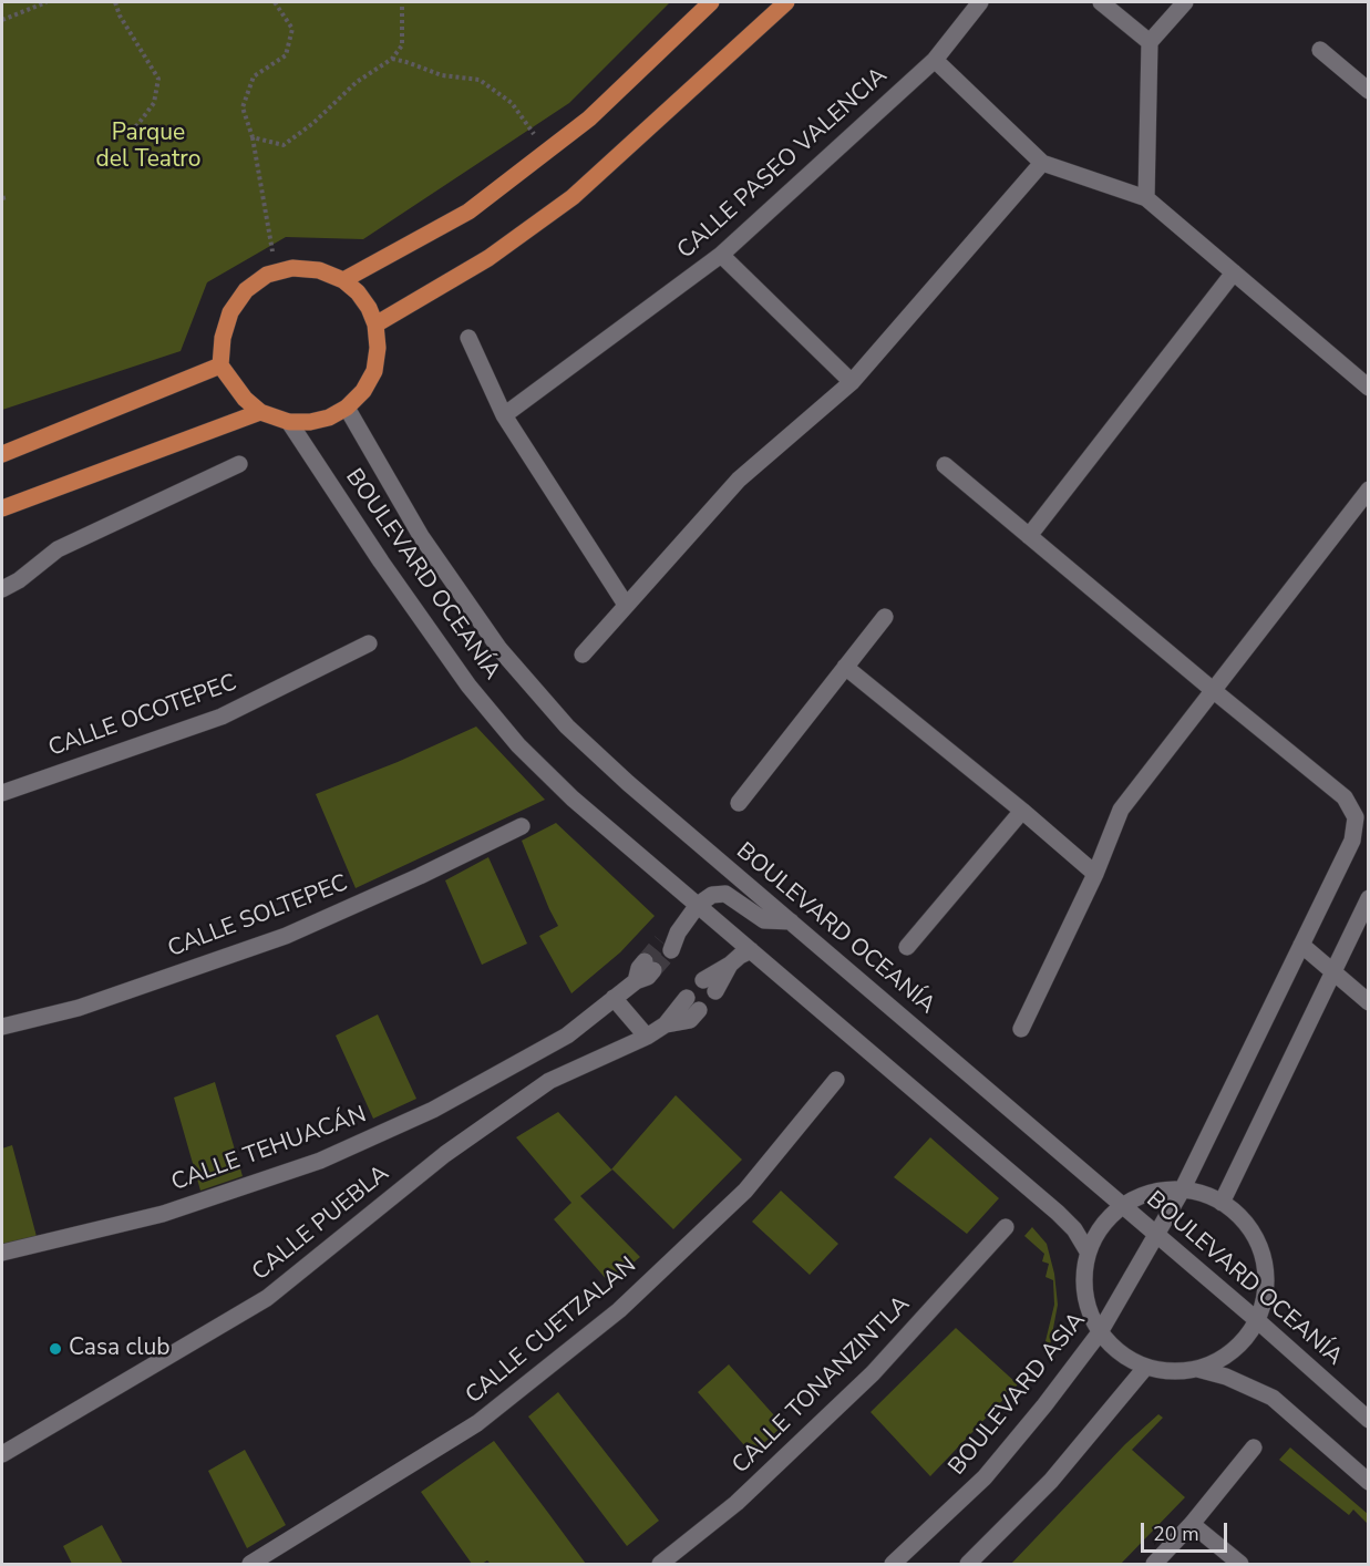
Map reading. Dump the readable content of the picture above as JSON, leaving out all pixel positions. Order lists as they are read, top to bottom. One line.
{"streets":{"street":["CALLE PASEO VALENCIA","BOULEVARD OCEANÍA","CALLE OCOTEPEC","CALLE SOLTEPEC","CALLE TEHUACÁN","CALLE PUEBLA","CALLE CUETZALAN","CALLE TONANZINTLA","BOULEVARD ASIA"]},"crossings":[["BOULEVARD OCEANÍA","BOULEVARD ASIA"]],"parks":["Parque del Teatro"],"places":["Casa club"],"scale_bar":"20 m"}
